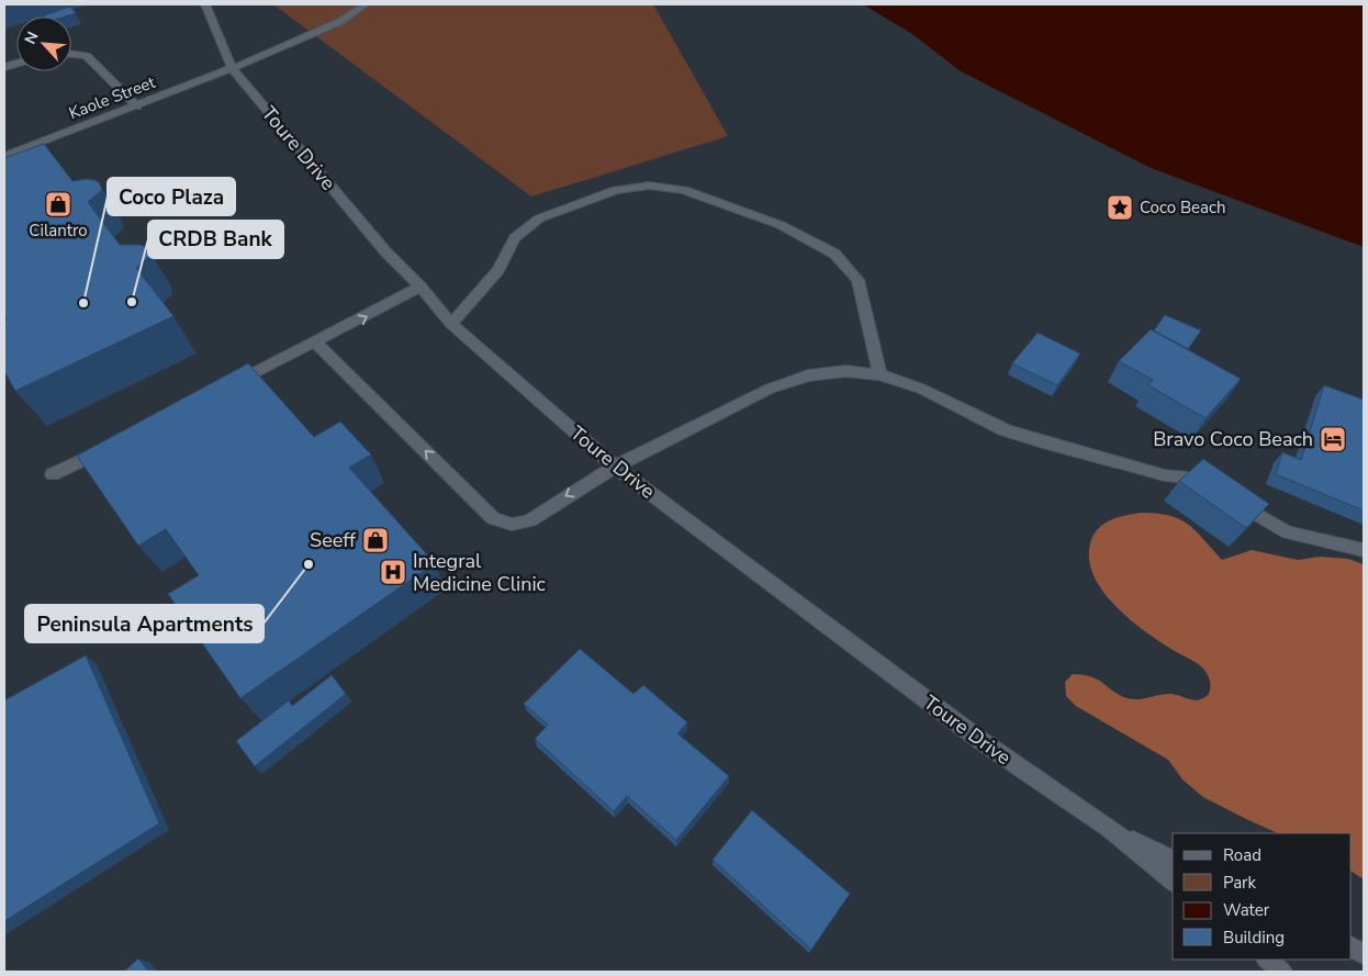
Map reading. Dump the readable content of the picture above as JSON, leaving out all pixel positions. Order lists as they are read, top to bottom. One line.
{"streets":{"street":["Kaole Street","Toure Drive"]},"crossings":[["Kaole Street","Toure Drive"]],"places":{"shop":["Cilantro","Seeff"],"place":["Coco Beach"],"other":["CRDB Bank","Coco Plaza","Peninsula Apartments"],"hotel":["Bravo Coco Beach"],"hospital":["Integral Medicine Clinic"]},"legend":["Road","Park","Water","Building"],"north":"top left"}
